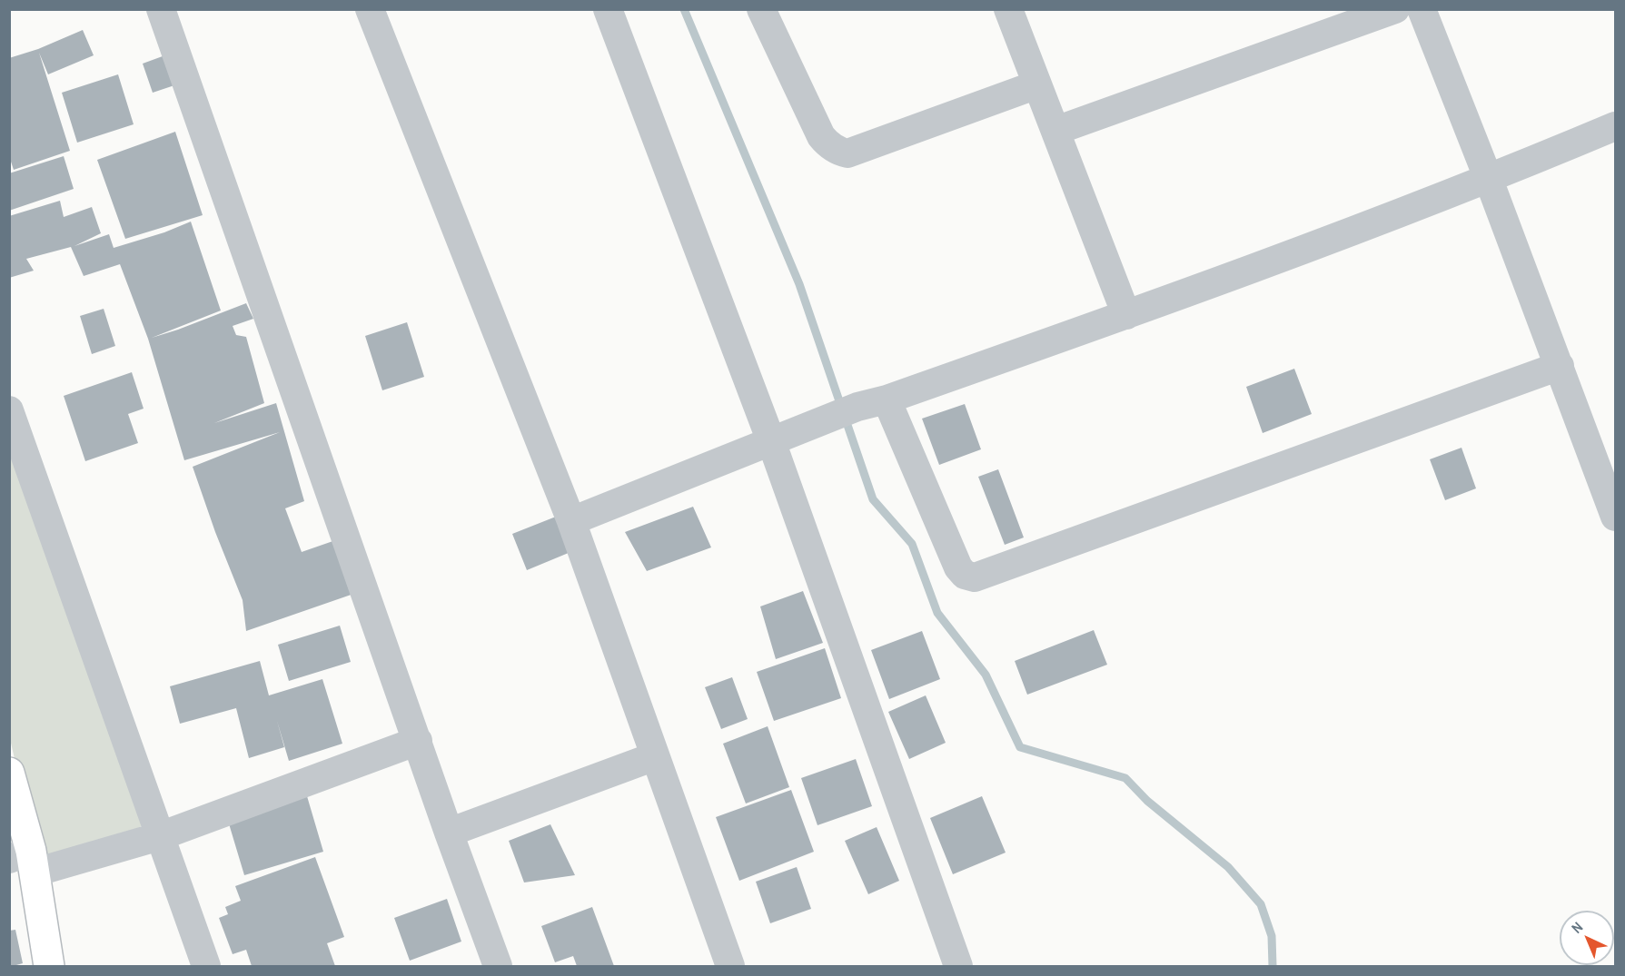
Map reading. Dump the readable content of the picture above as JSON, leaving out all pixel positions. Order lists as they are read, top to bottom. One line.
{"north":"top left"}
